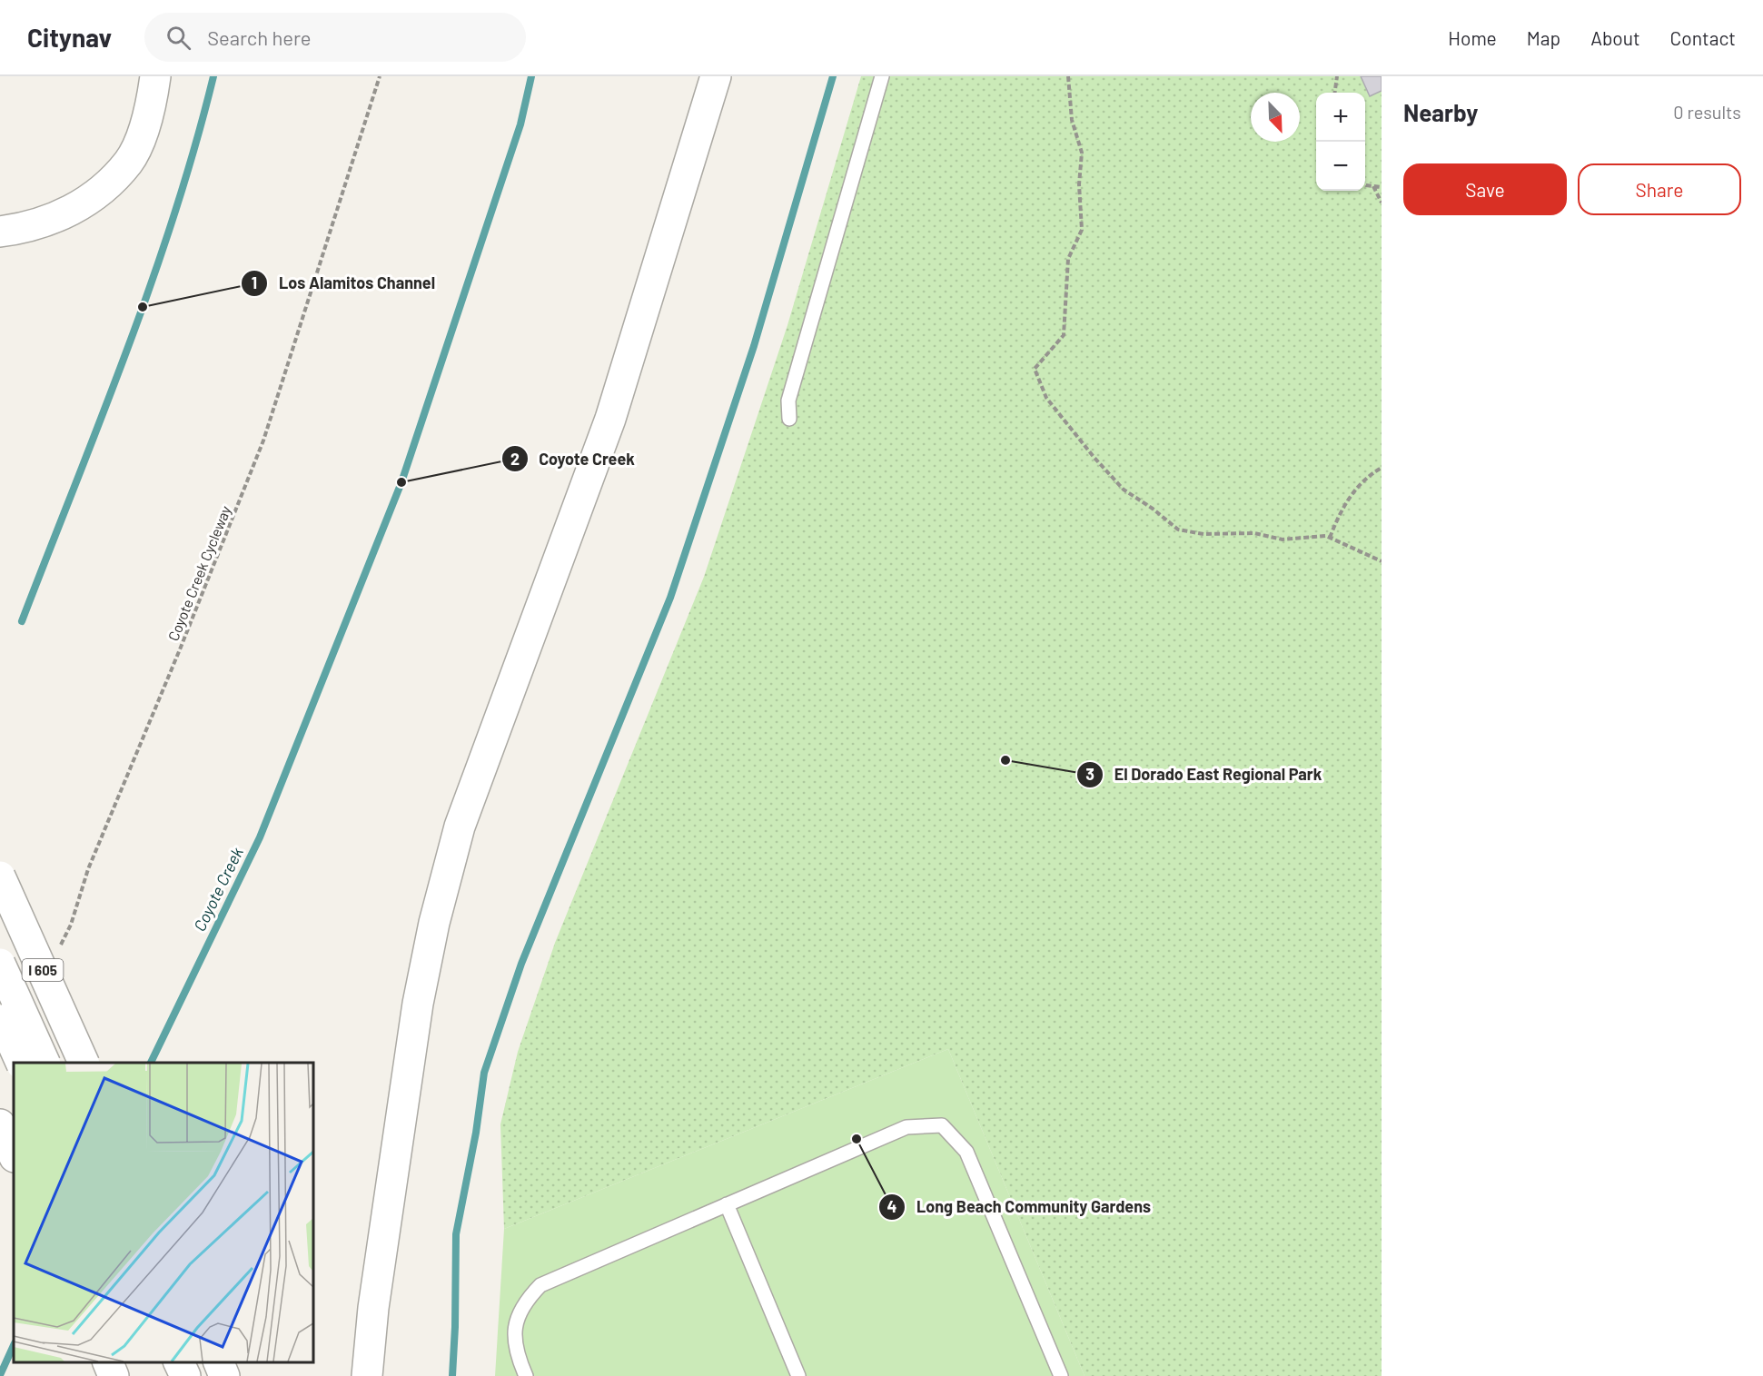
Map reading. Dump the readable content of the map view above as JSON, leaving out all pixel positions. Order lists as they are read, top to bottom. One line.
{"streets":{"highway":["I 605"],"path":["Coyote Creek Cycleway"]},"water":["Coyote Creek"],"places":["Los Alamitos Channel","Coyote Creek","El Dorado East Regional Park","Long Beach Community Gardens"],"north":"bottom right","page":{"header":"Citynav","search":"Search here","nav":["Home","Map","About","Contact"],"heading":["Nearby","0 results"],"map_buttons":["+","−"],"buttons":["Save","Share"]}}
